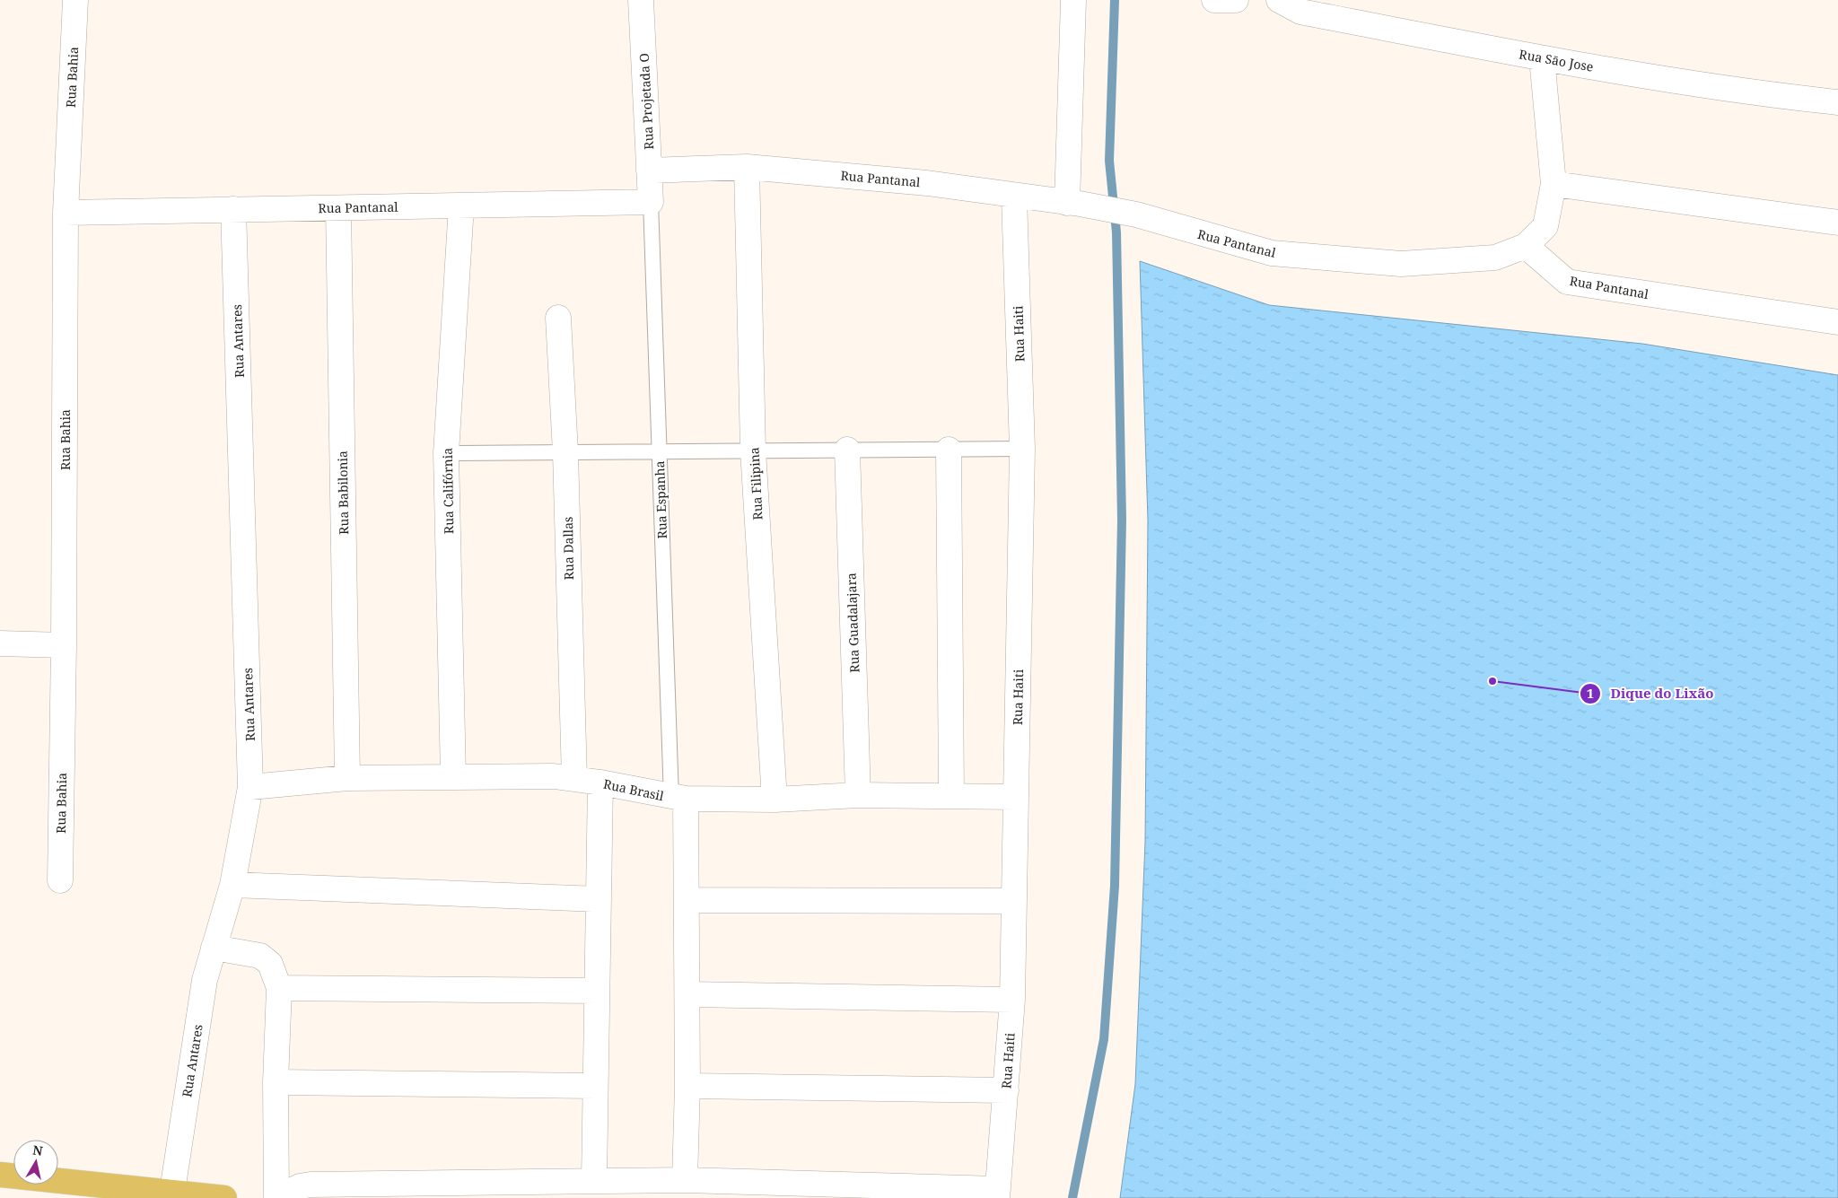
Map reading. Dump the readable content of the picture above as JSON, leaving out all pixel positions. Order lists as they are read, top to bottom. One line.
{"streets":{"street":["Rua Sāo Jose","Rua Bahia","Rua Projetada O","Rua Pantanal","Rua Haiti","Rua Antares","Rua Filipina","Rua Califórnia","Rua Babilonia","Rua Dallas","Rua Guadalajara","Rua Brasil"],"lane":["Rua Espanha"]},"crossings":[["Rua Bahia","Rua Pantanal"],["Rua Projetada O","Rua Pantanal"],["Rua Projetada O","Rua Espanha"],["Rua Pantanal","Rua Haiti"],["Rua Pantanal","Rua Antares"],["Rua Pantanal","Rua Filipina"],["Rua Pantanal","Rua Califórnia"],["Rua Pantanal","Rua Babilonia"],["Rua Pantanal","Rua Espanha"],["Rua Haiti","Rua Brasil"],["Rua Antares","Rua Brasil"],["Rua Filipina","Rua Brasil"],["Rua Califórnia","Rua Brasil"],["Rua Babilonia","Rua Brasil"],["Rua Espanha","Rua Brasil"],["Rua Dallas","Rua Brasil"],["Rua Guadalajara","Rua Brasil"]],"places":["Dique do Lixão"],"north":"top"}
